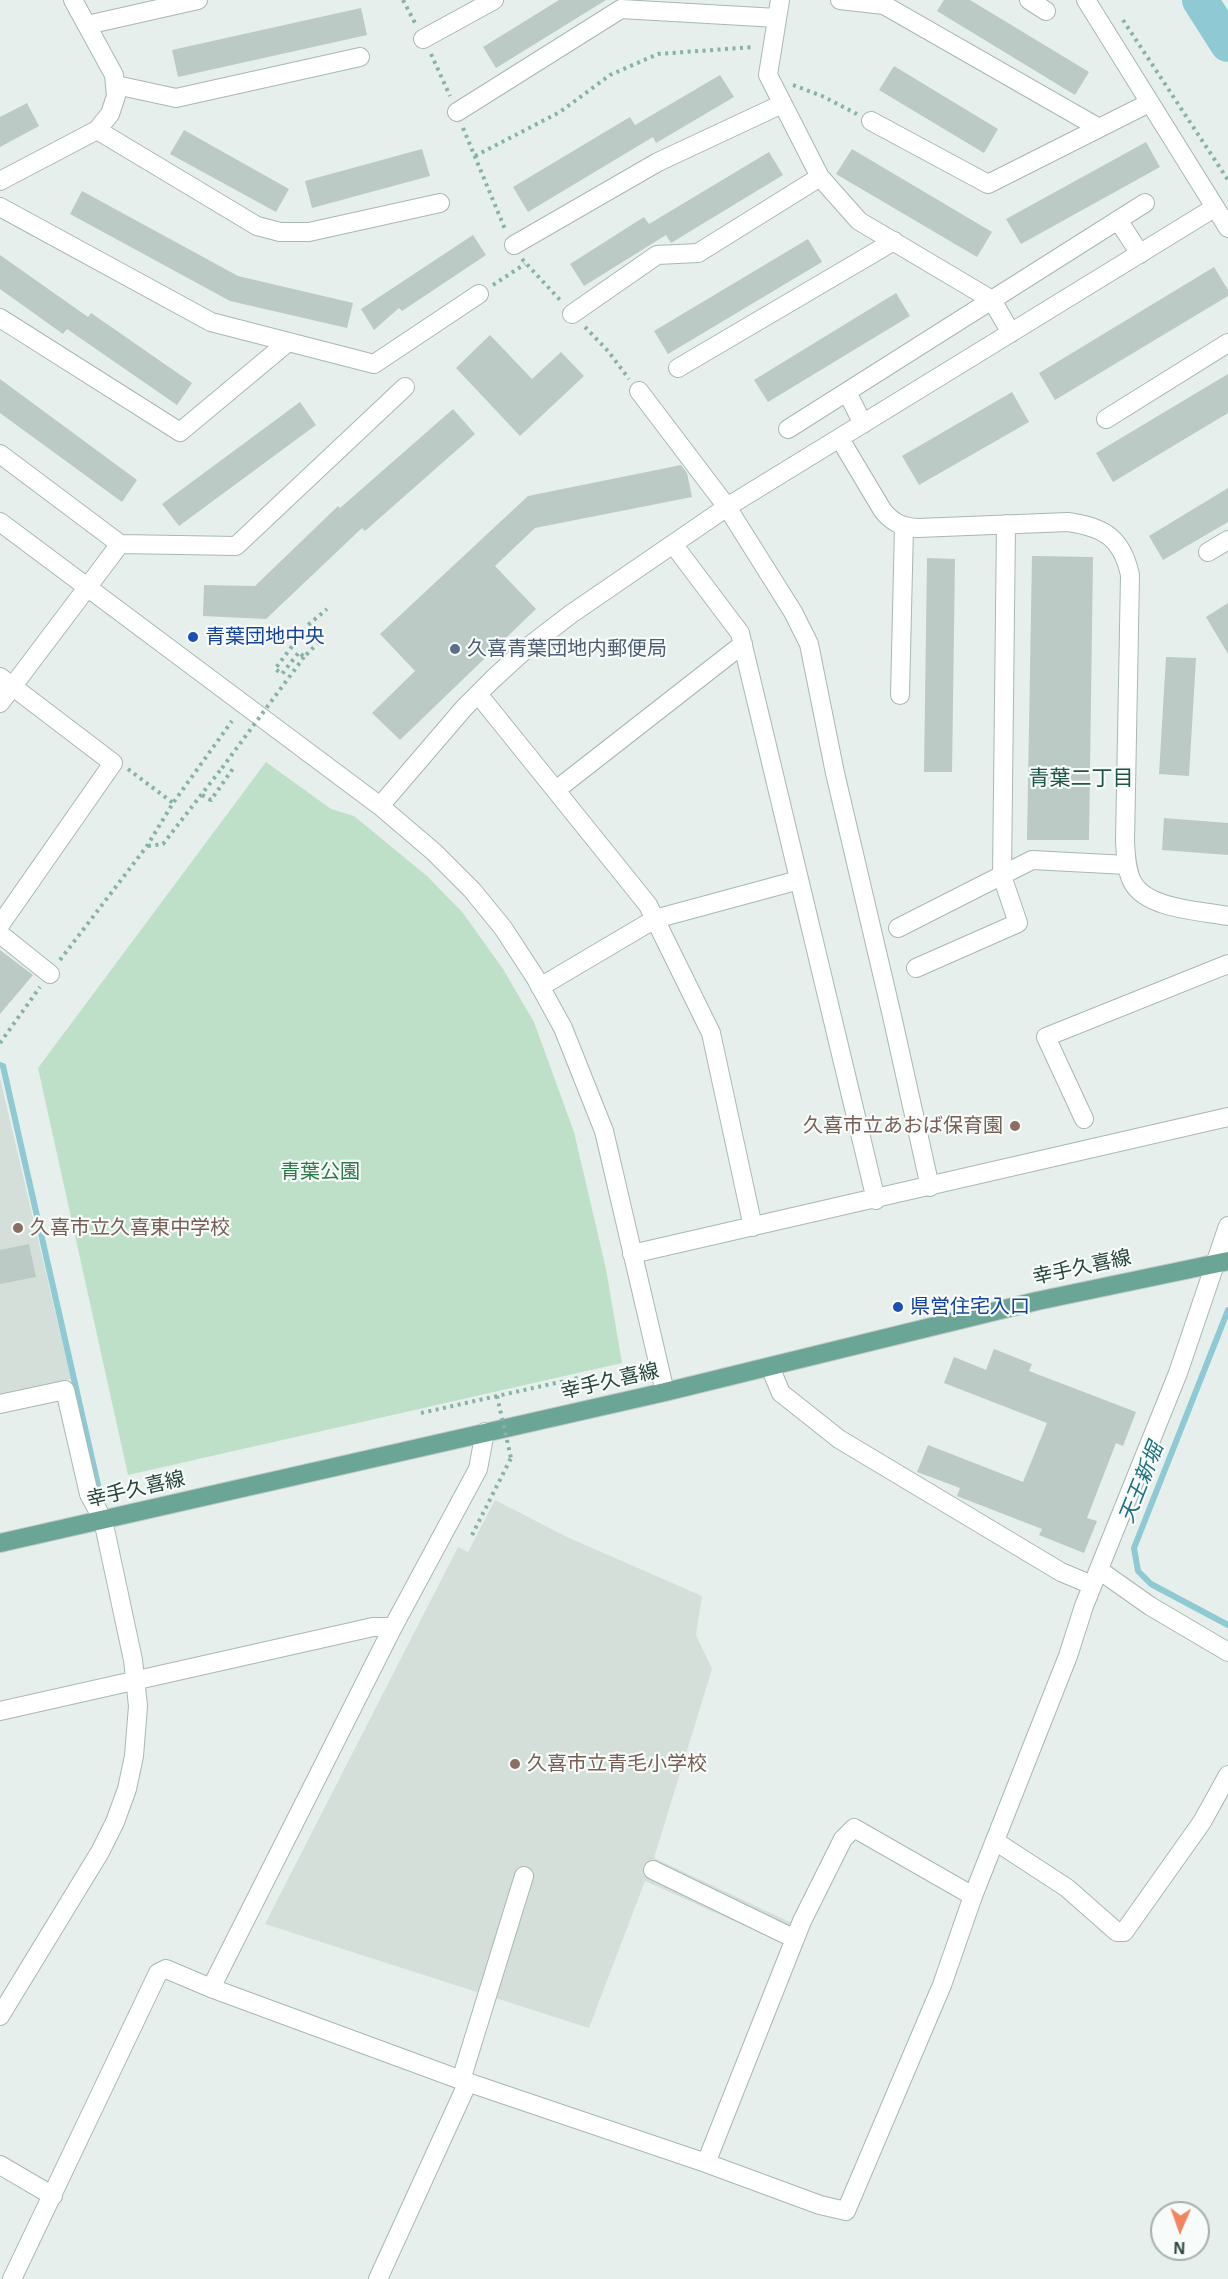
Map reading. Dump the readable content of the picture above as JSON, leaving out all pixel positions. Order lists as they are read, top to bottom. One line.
{"streets":{"main road":["幸手久喜線"]},"districts":["青葉二丁目"],"water":["天王新堀"],"parks":["青葉公園"],"places":["青葉団地中央","久喜青葉団地内郵便局","久喜市立あおば保育園","久喜市立久喜東中学校","県営住宅入口","久喜市立青毛小学校"],"north":"bottom"}
